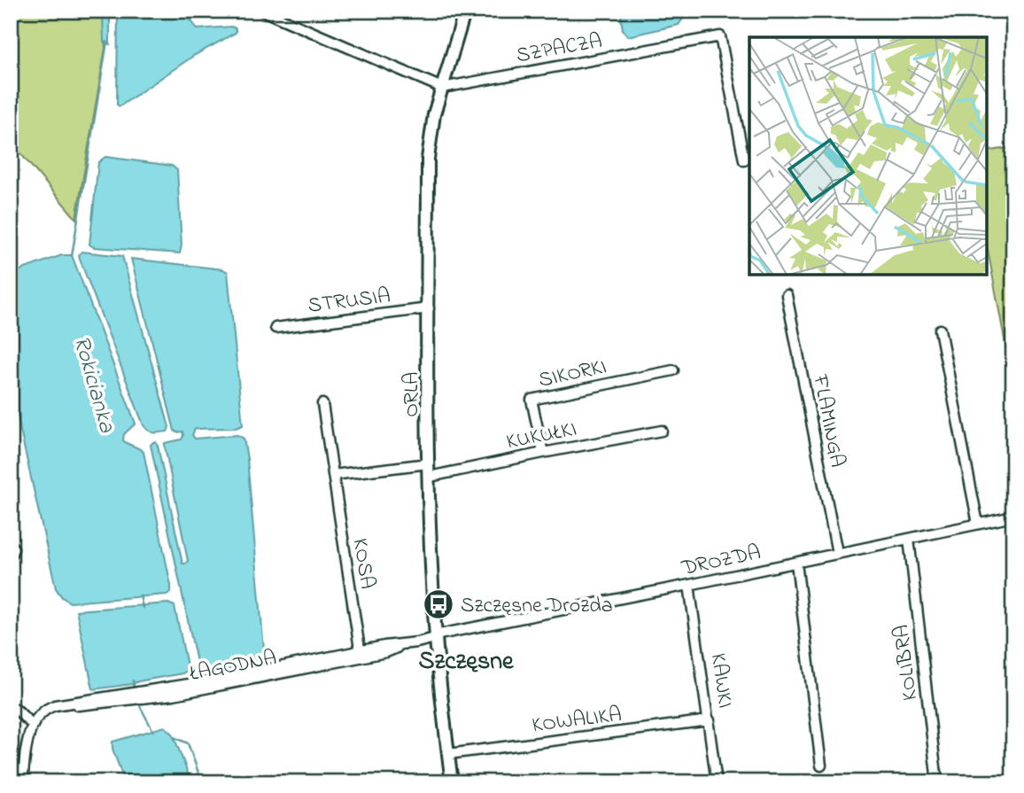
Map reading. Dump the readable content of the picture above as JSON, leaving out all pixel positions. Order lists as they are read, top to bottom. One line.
{"streets":{"street":["SZPACZA","STRUSIA","SIKORKI","ORLA","FLAMINGA","KUKUŁKI","DROZDA","KOSA","KOLIBRA","ŁAGODNA","KAWKI","KOWALIKA"]},"crossings":[["SZPACZA","ORLA"],["STRUSIA","ORLA"],["SIKORKI","KUKUŁKI"],["ORLA","KUKUŁKI"],["ORLA","DROZDA"],["ORLA","ŁAGODNA"],["ORLA","KOWALIKA"],["FLAMINGA","DROZDA"],["DROZDA","KOLIBRA"],["DROZDA","ŁAGODNA"],["DROZDA","KAWKI"],["KOSA","ŁAGODNA"],["KAWKI","KOWALIKA"]],"districts":["Szczęsne"],"water":["Rokicianka"],"places":{"bus stop":["Szczęsne Drozda"]}}
